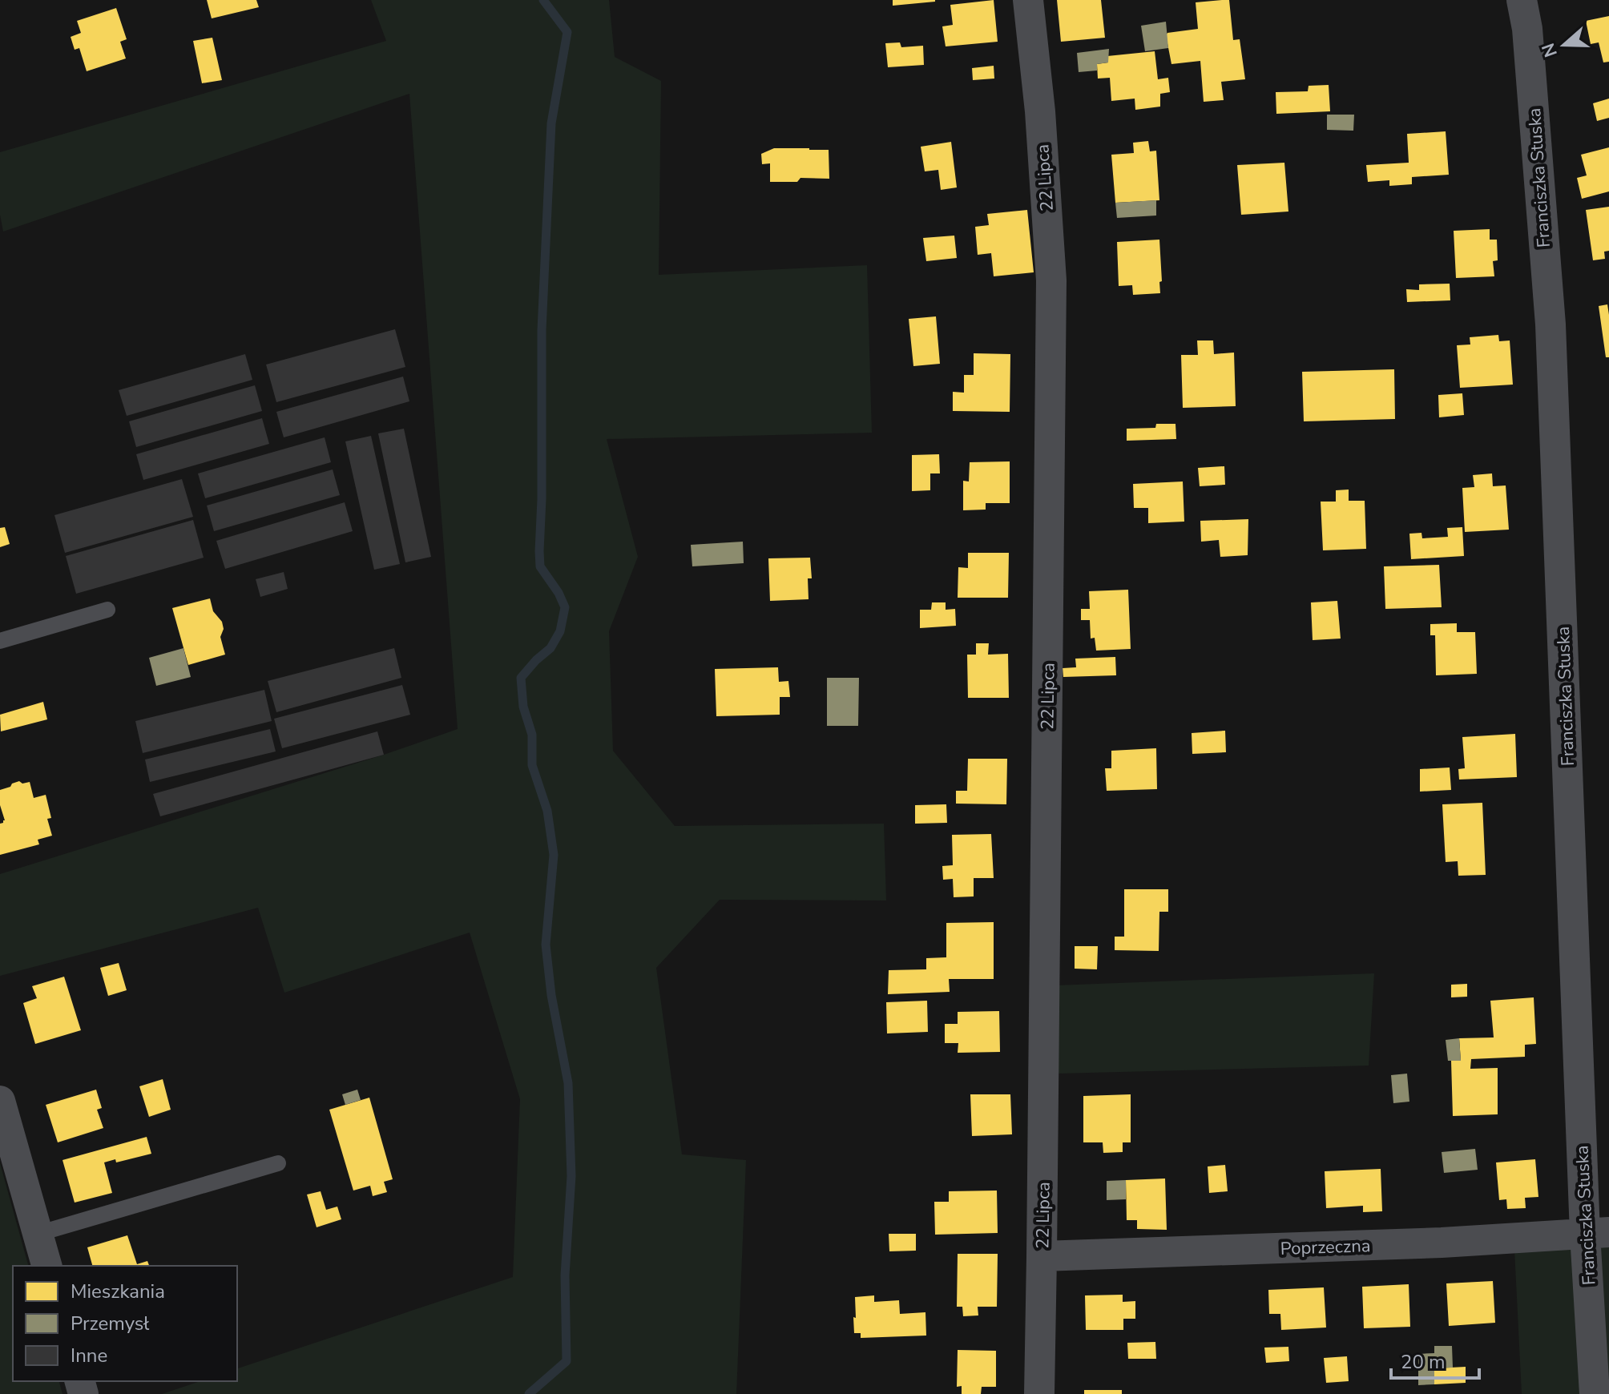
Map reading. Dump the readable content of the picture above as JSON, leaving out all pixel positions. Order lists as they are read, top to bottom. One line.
{"streets":{"street":["22 Lipca","Franciszka Stuska","Poprzeczna"]},"crossings":[["22 Lipca","Poprzeczna"],["Franciszka Stuska","Poprzeczna"]],"legend":["Mieszkania","Przemysł","Inne"],"scale_bar":"20 m","north":"left"}
